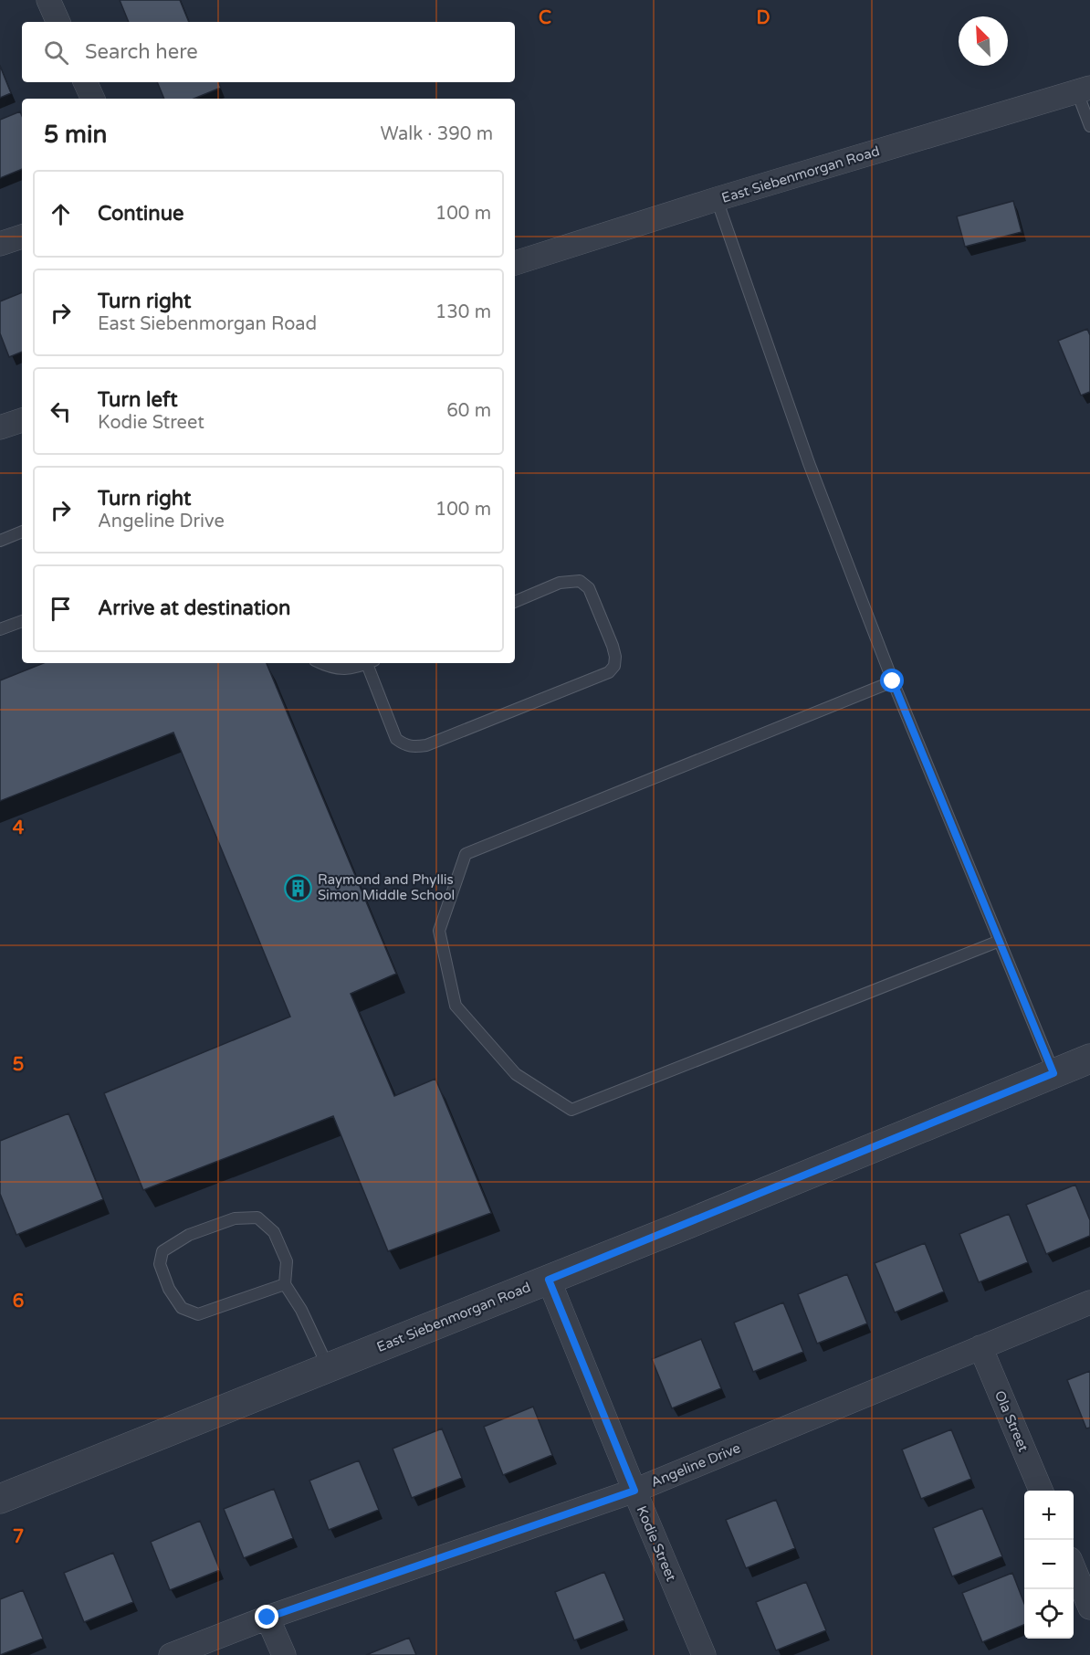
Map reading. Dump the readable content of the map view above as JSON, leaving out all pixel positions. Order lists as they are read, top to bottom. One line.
{"streets":{"street":["East Siebenmorgan Road","Ola Street","Angeline Drive","Kodie Street"]},"crossings":[["East Siebenmorgan Road","Kodie Street"],["Ola Street","Angeline Drive"],["Angeline Drive","Kodie Street"]],"places":{"building":["Raymond and Phyllis Simon Middle School"]},"north":"top left","page":{"search":"Search here","heading":["5 min","Walk · 390 m"],"list":[["Continue","100 m"],["Turn right","East Siebenmorgan Road","130 m"],["Turn left","Kodie Street","60 m"],["Turn right","Angeline Drive","100 m"],"Arrive at destination"],"map_buttons":["+","−"]},"grid":{"columns":["C","D"],"rows":["4","5","6","7"]}}
